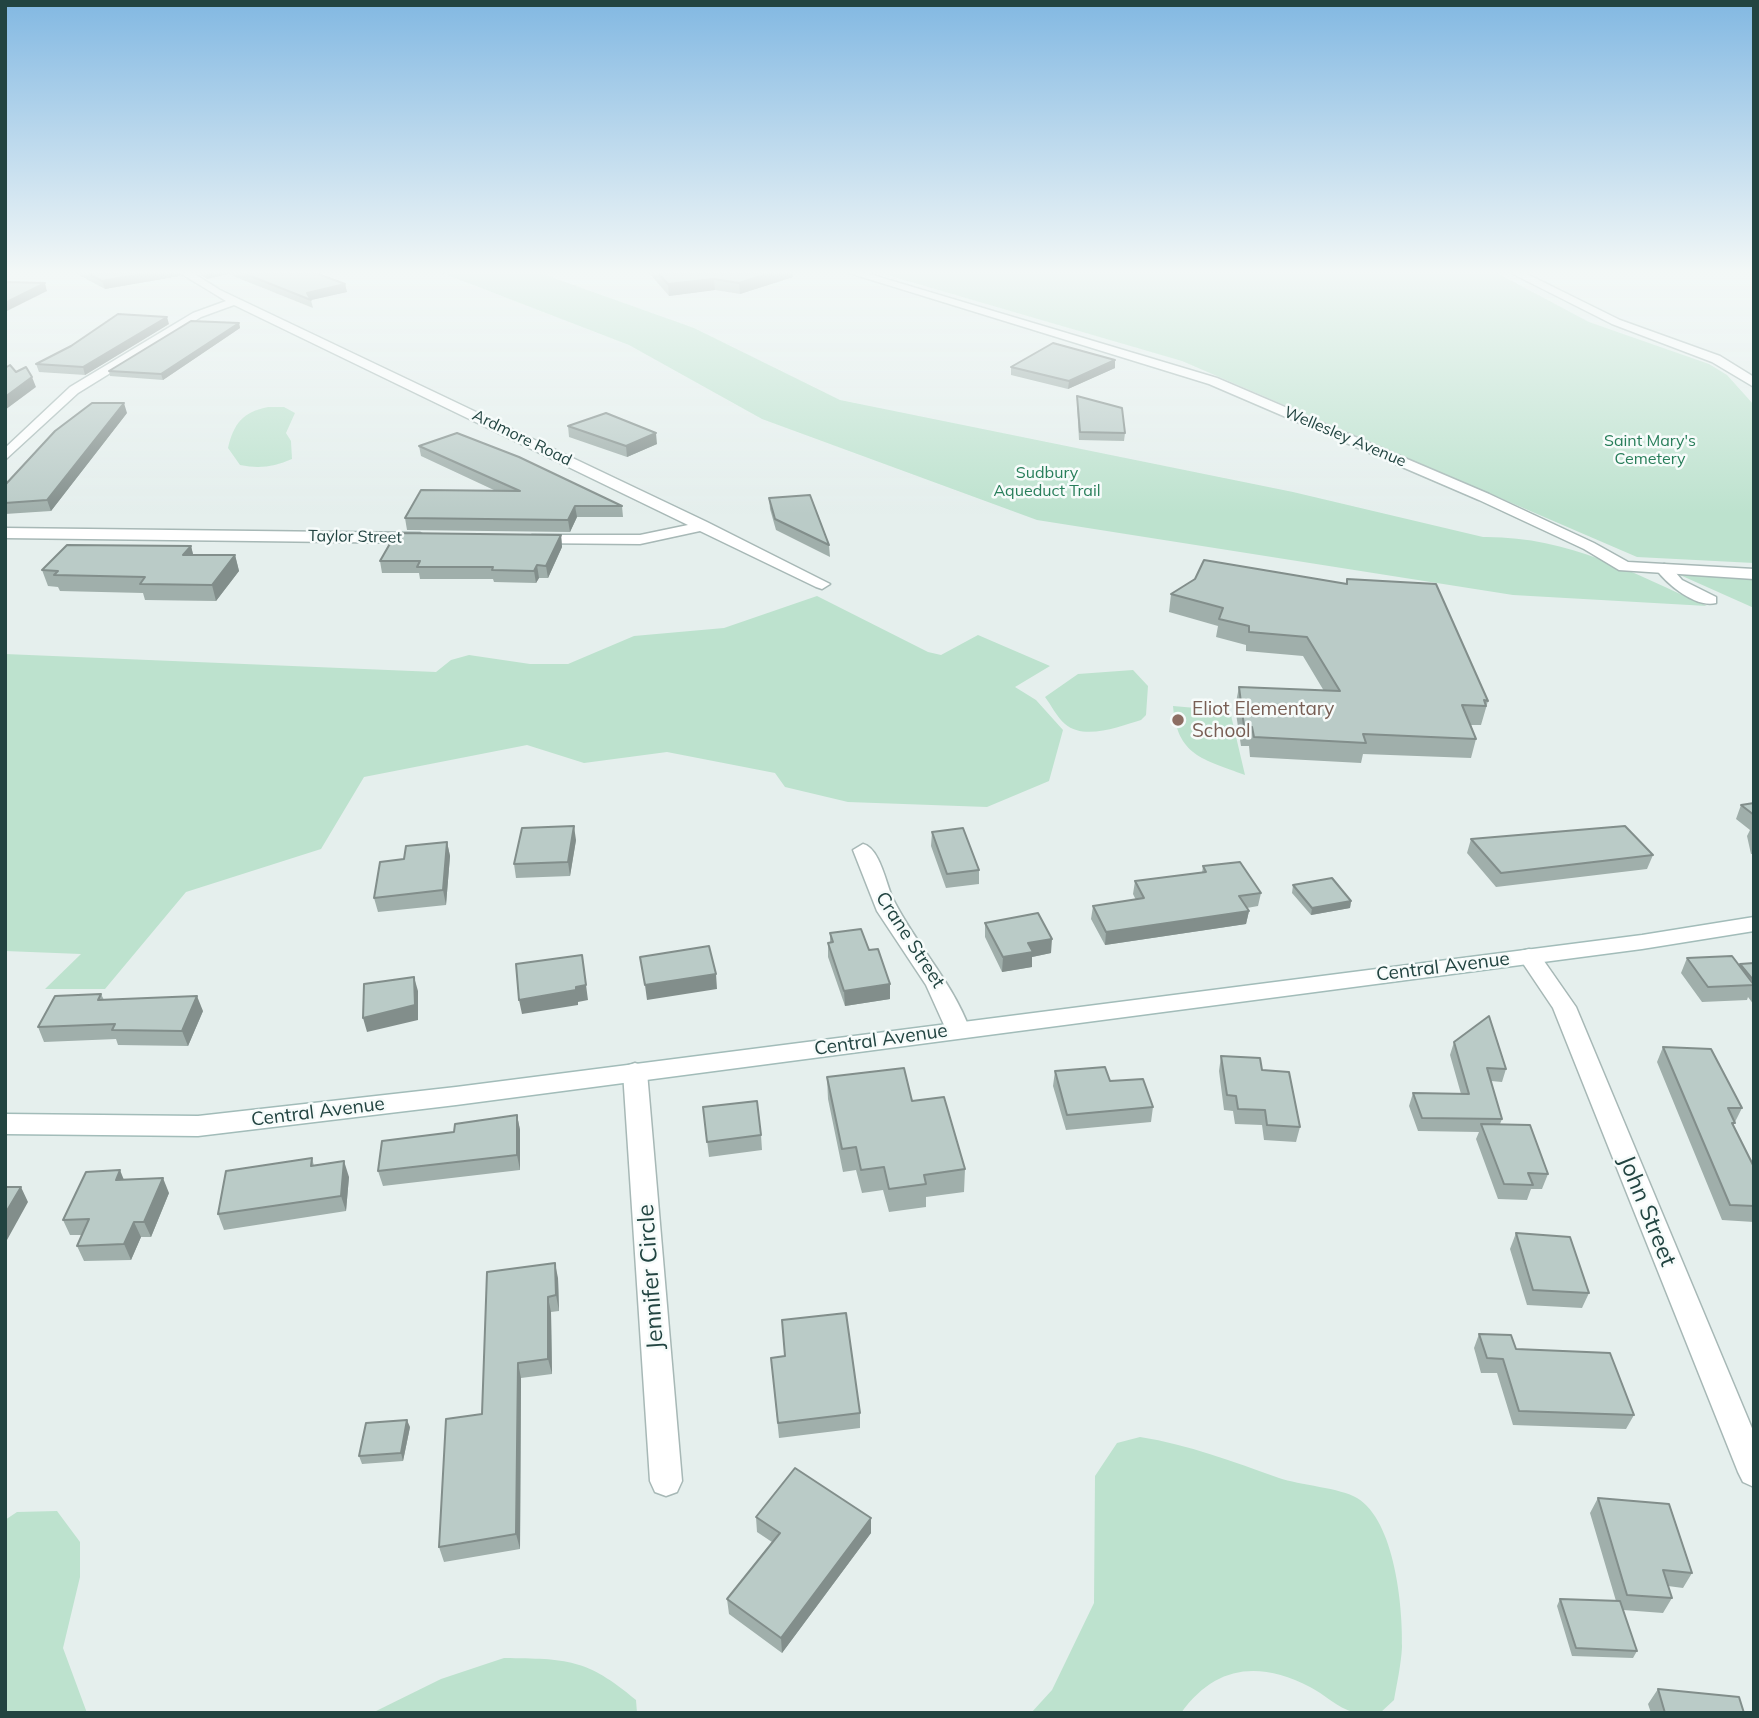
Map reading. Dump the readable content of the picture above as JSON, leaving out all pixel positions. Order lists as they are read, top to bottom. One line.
{"streets":{"street":["Wellesley Avenue","Ardmore Road","Taylor Street","Crane Street","Central Avenue","John Street","Jennifer Circle"]},"crossings":[["Crane Street","Central Avenue"],["Central Avenue","John Street"],["Central Avenue","Jennifer Circle"]],"parks":["Saint Mary's Cemetery","Sudbury Aqueduct Trail"],"places":["Eliot Elementary School"]}
